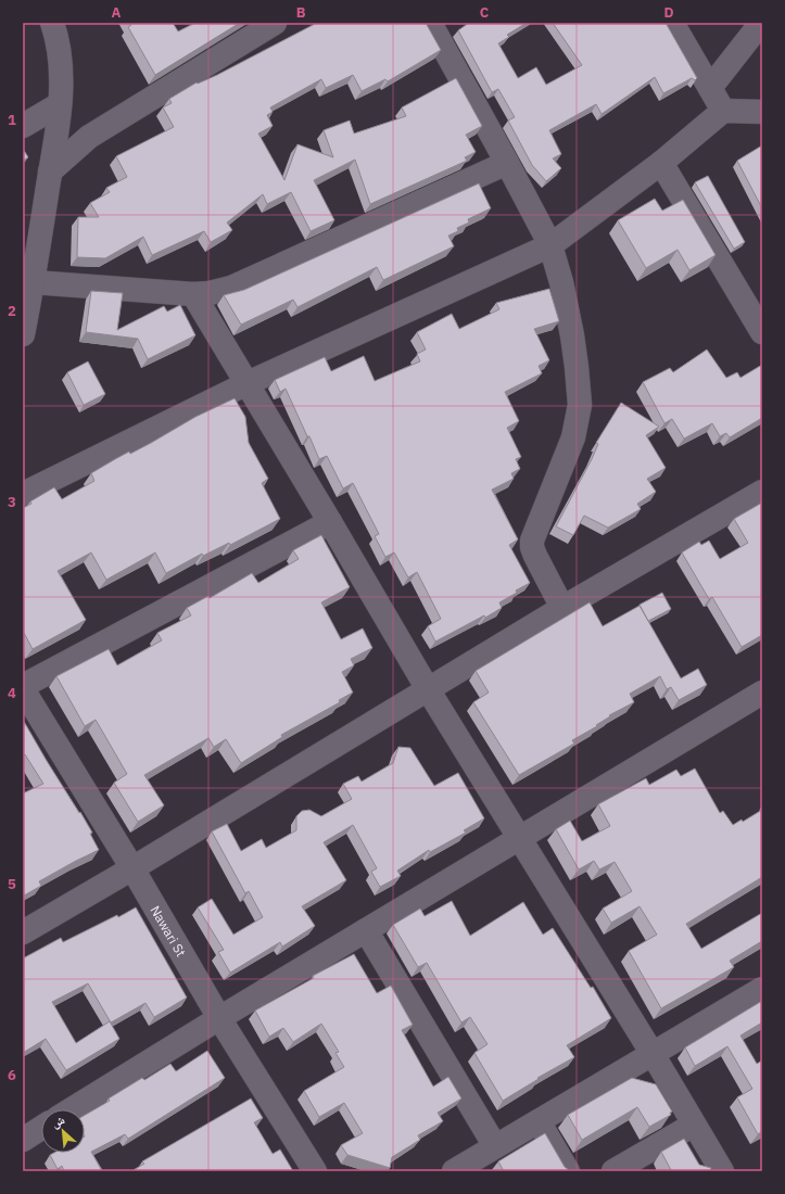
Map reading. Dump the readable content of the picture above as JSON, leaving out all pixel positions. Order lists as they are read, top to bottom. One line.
{"streets":{"street":["Nawari St"]},"north":"top left","grid":{"columns":["A","B","C","D"],"rows":["1","2","3","4","5","6"]}}
